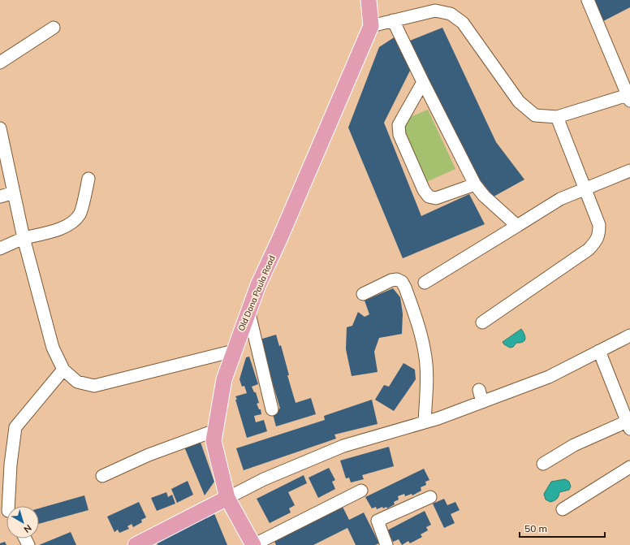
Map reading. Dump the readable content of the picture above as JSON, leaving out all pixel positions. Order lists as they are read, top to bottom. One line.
{"streets":{"main road":["Old Dona Paula Road"]},"scale_bar":"50 m","north":"bottom right"}
